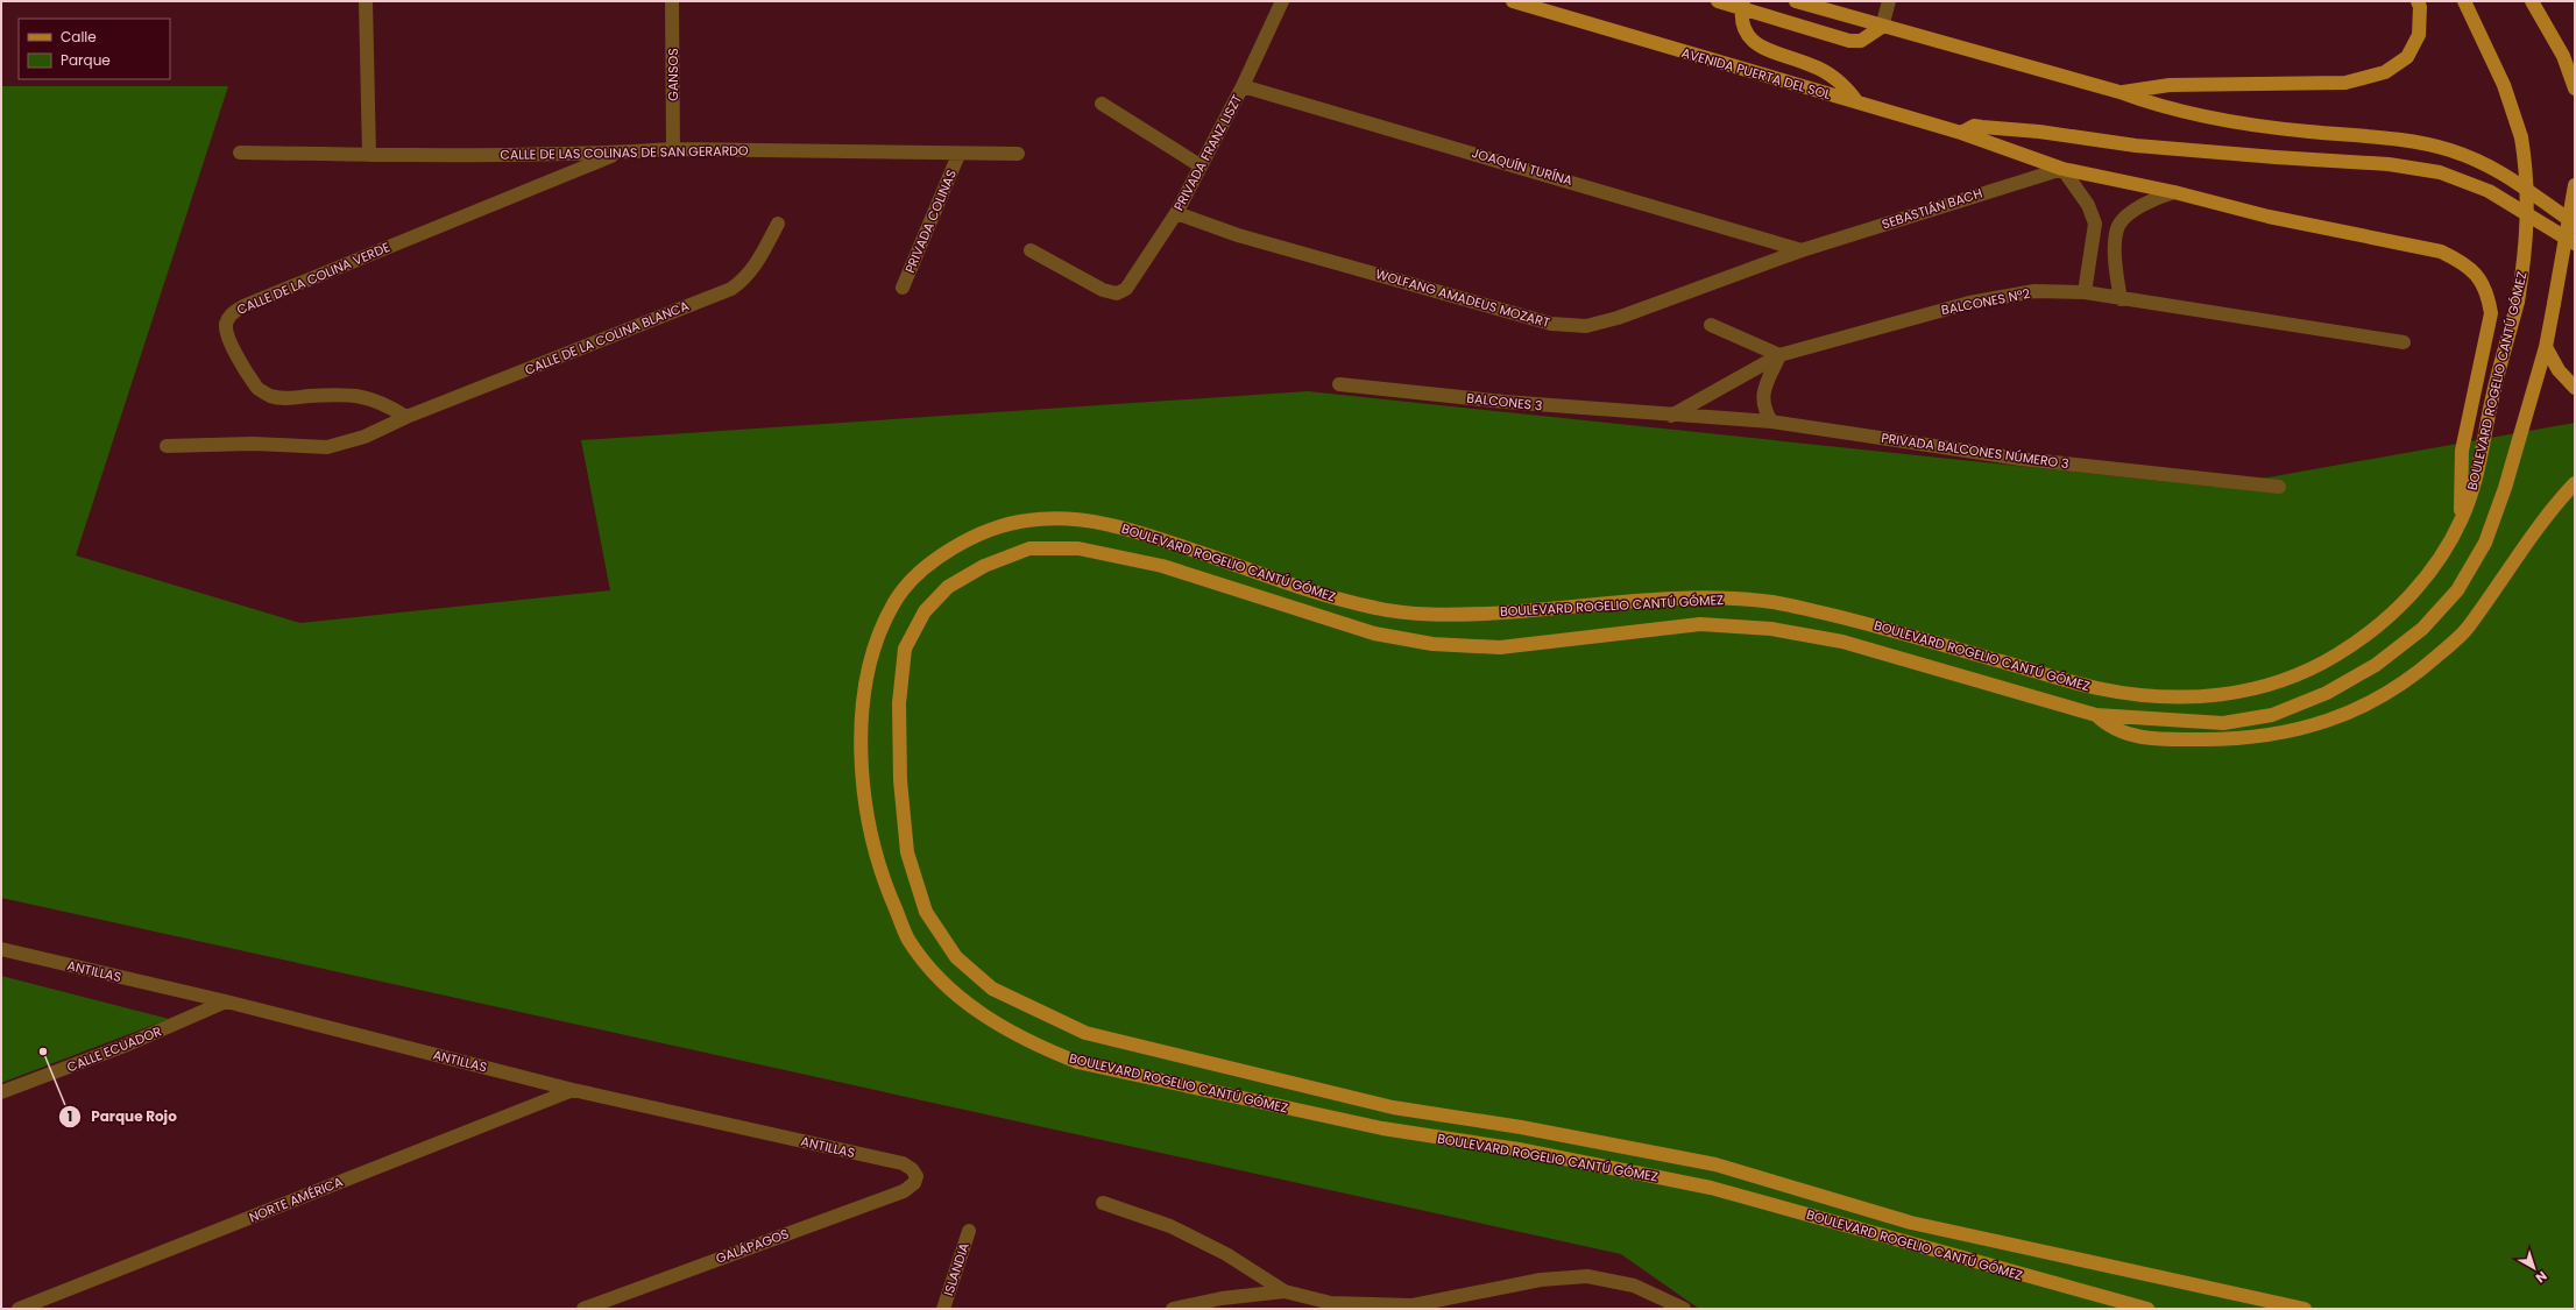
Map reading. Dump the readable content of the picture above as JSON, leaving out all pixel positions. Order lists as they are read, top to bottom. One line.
{"streets":{"main road":["AVENIDA PUERTA DEL SOL","BOULEVARD ROGELIO CANTÚ GÓMEZ"],"street":["GANSOS","CALLE DE LAS COLINAS DE SAN GERARDO","PRIVADA FRANZ LISZT","JOAQUÍN TURÍNA","SEBASTIÁN BACH","PRIVADA COLINAS","CALLE DE LA COLINA VERDE","WOLFANG AMADEUS MOZART","BALCONES N°2","CALLE DE LA COLINA BLANCA","BALCONES 3","PRIVADA BALCONES NÚMERO 3","ANTILLAS","CALLE ECUADOR","NORTE AMÉRICA","GALÁPAGOS","ISLANDIA"]},"crossings":[["AVENIDA PUERTA DEL SOL","SEBASTIÁN BACH"],["AVENIDA PUERTA DEL SOL","BOULEVARD ROGELIO CANTÚ GÓMEZ"],["GANSOS","CALLE DE LAS COLINAS DE SAN GERARDO"],["CALLE DE LAS COLINAS DE SAN GERARDO","PRIVADA COLINAS"],["CALLE DE LAS COLINAS DE SAN GERARDO","CALLE DE LA COLINA VERDE"],["PRIVADA FRANZ LISZT","JOAQUÍN TURÍNA"],["PRIVADA FRANZ LISZT","WOLFANG AMADEUS MOZART"],["JOAQUÍN TURÍNA","SEBASTIÁN BACH"],["JOAQUÍN TURÍNA","WOLFANG AMADEUS MOZART"],["SEBASTIÁN BACH","WOLFANG AMADEUS MOZART"],["CALLE DE LA COLINA VERDE","CALLE DE LA COLINA BLANCA"],["BALCONES N°2","BALCONES 3"],["BALCONES N°2","PRIVADA BALCONES NÚMERO 3"],["BALCONES 3","PRIVADA BALCONES NÚMERO 3"],["ANTILLAS","CALLE ECUADOR"],["ANTILLAS","NORTE AMÉRICA"],["ANTILLAS","GALÁPAGOS"]],"places":["Parque Rojo"],"legend":["Calle","Parque"],"north":"bottom right"}
